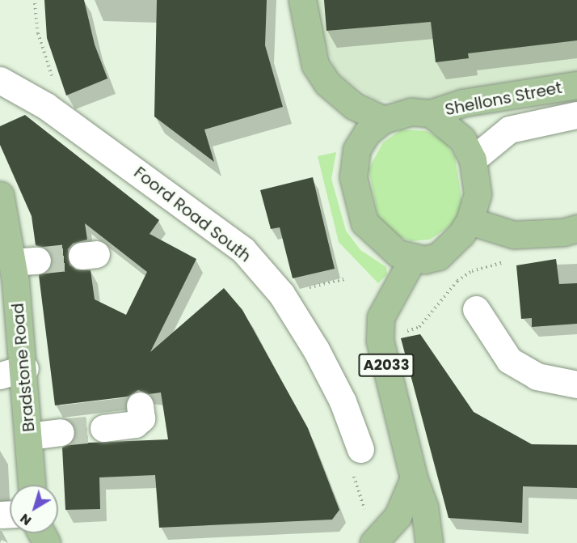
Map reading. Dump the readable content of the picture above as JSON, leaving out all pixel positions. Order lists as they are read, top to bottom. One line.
{"streets":{"main road":["Shellons Street","A2033","Bradstone Road"],"street":["Foord Road South"]},"crossings":[["Shellons Street","A2033"]],"north":"bottom left"}
